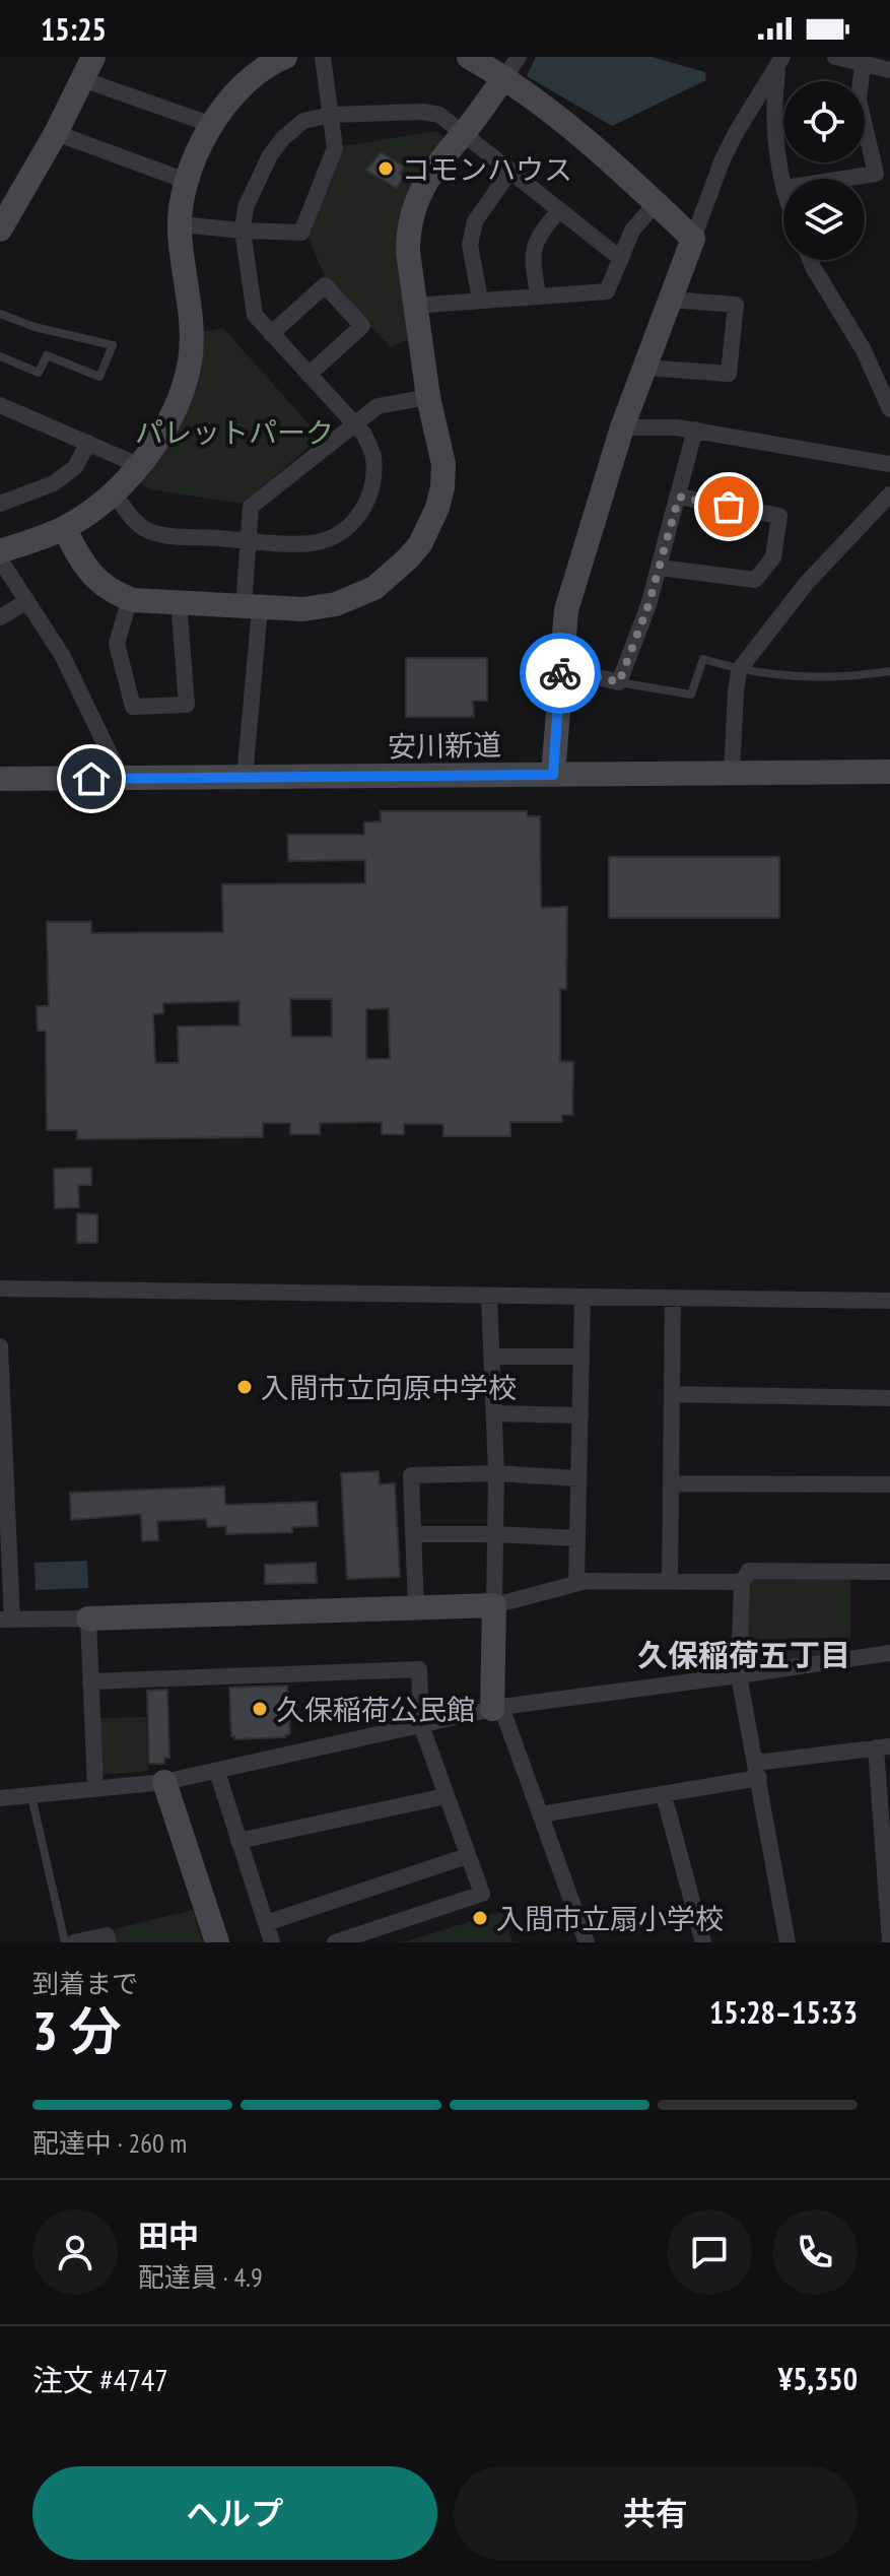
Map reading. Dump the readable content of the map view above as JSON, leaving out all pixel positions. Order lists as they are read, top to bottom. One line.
{"streets":{"street":["安川新道"]},"districts":["久保稲荷五丁目"],"parks":["パレットパーク"],"places":["コモンハウス","入間市立向原中学校","久保稲荷公民館","入間市立扇小学校"],"page":{"status":"15:25","heading":["3 分","到着まで","15:28–15:33"],"panel":["田中","配達員 · 4.9","注文 #4747","¥5,350"],"bar":"配達中 · 260 m","buttons":["ヘルプ","共有"]}}
